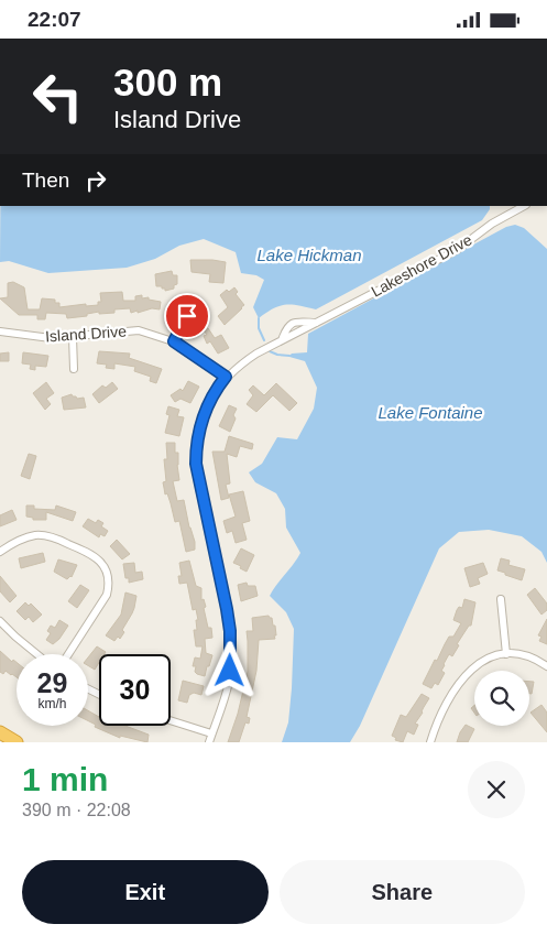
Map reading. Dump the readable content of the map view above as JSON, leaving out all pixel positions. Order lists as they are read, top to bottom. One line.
{"streets":{"street":["Lakeshore Drive","Island Drive"]},"crossings":[["Lakeshore Drive","Island Drive"]],"water":["Lake Hickman","Lake Fontaine"],"page":{"status":"22:07","turn":["300 m","Island Drive"],"then":"Then","speed":"29 km/h","limit":"30","heading":["1 min","390 m · 22:08"],"buttons":["Exit","Share"]}}
